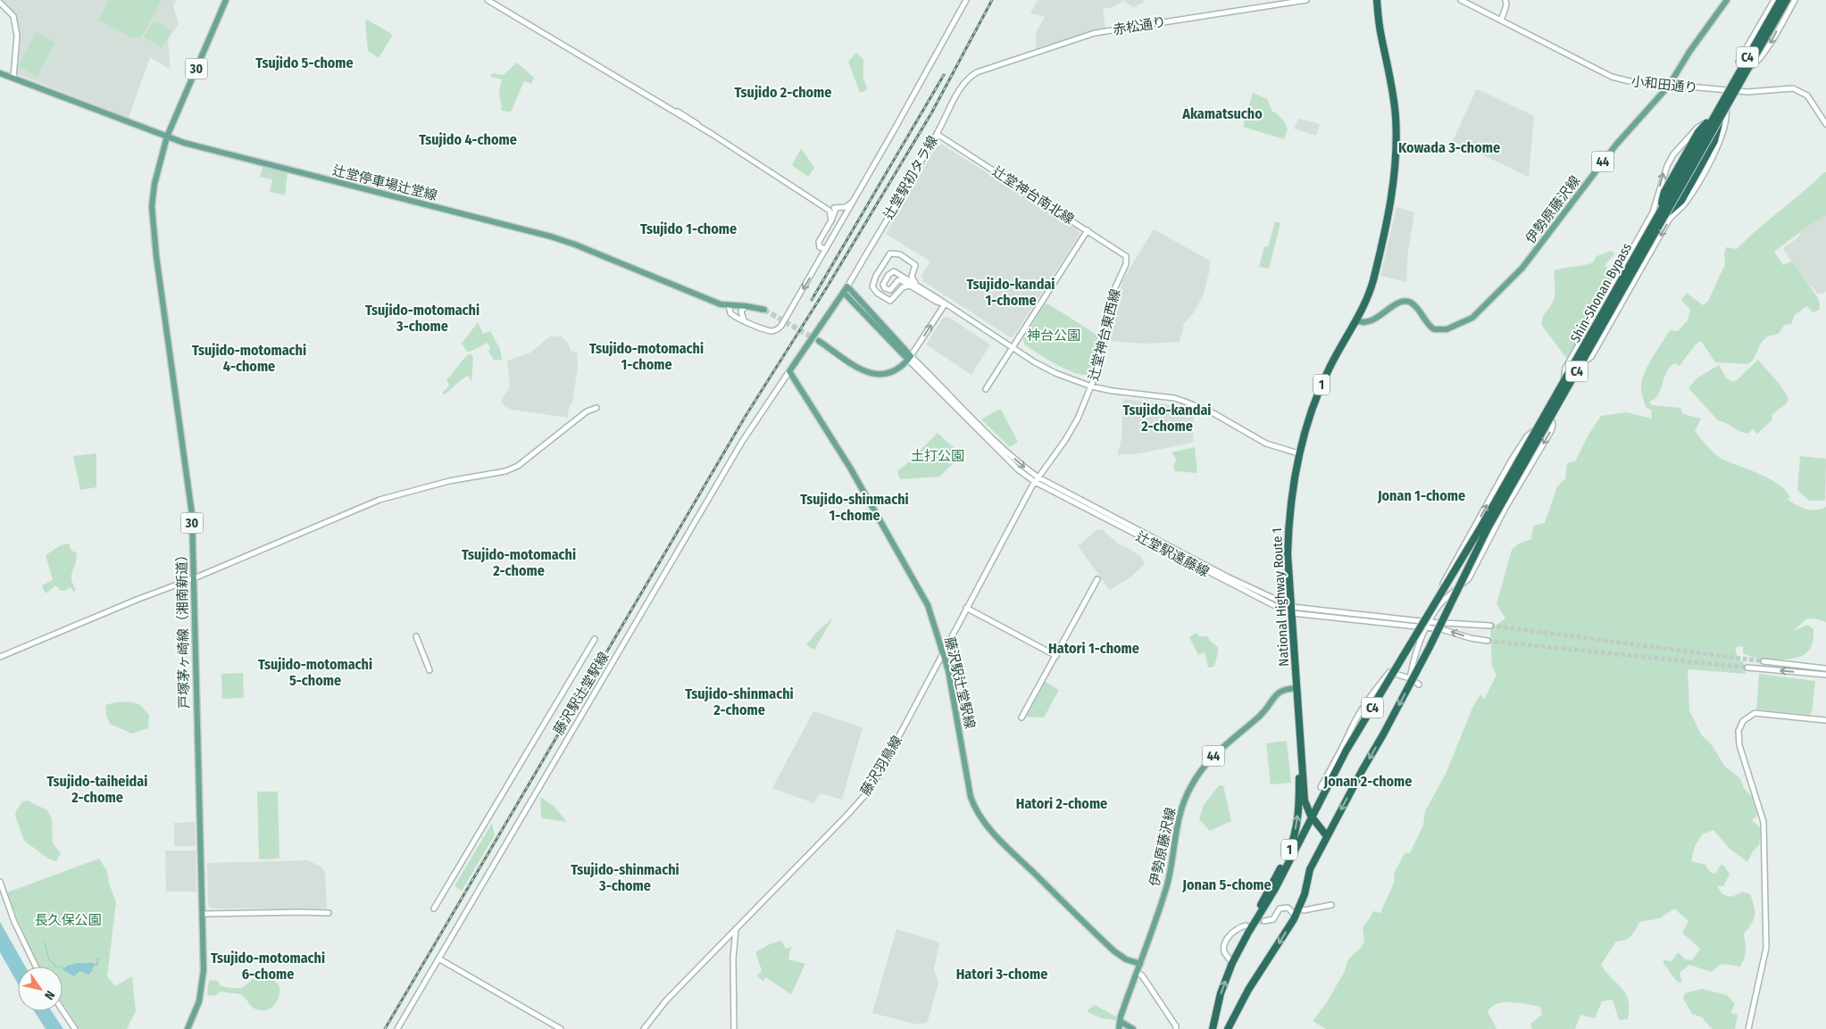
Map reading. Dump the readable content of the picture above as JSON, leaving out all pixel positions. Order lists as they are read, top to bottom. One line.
{"streets":{"highway":["C4","Shin-Shonan Bypass","1","National Highway Route 1"],"main road":["30","44","辻堂停車場辻堂線","伊勢原藤沢線","戸塚茅ヶ崎線（湘南新道）","藤沢駅辻堂駅線"],"street":["赤松通り","小和田通り","辻堂駅初タラ線","辻堂神台南北線","辻堂神台東西線","辻堂駅遠藤線","藤沢羽鳥線"]},"crossings":[["赤松通り","辻堂駅初タラ線"],["C4","Shin-Shonan Bypass"],["C4","National Highway Route 1"],["小和田通り","伊勢原藤沢線"],["辻堂駅初タラ線","辻堂神台南北線"],["辻堂駅初タラ線","藤沢駅辻堂駅線"],["辻堂停車場辻堂線","戸塚茅ヶ崎線（湘南新道）"],["辻堂神台南北線","辻堂神台東西線"],["伊勢原藤沢線","National Highway Route 1"],["伊勢原藤沢線","藤沢駅辻堂駅線"],["Shin-Shonan Bypass","1"],["Shin-Shonan Bypass","National Highway Route 1"],["辻堂神台東西線","辻堂駅遠藤線"],["辻堂神台東西線","藤沢羽鳥線"],["1","National Highway Route 1"],["辻堂駅遠藤線","National Highway Route 1"],["辻堂駅遠藤線","藤沢羽鳥線"],["藤沢駅辻堂駅線","藤沢羽鳥線"]],"districts":["Tsujido 5-chome","Tsujido 2-chome","Akamatsucho","Tsujido 4-chome","Kowada 3-chome","Tsujido 1-chome","Tsujido-kandai 1-chome","Tsujido-motomachi 3-chome","Tsujido-motomachi 1-chome","Tsujido-motomachi 4-chome","Tsujido-kandai 2-chome","Jonan 1-chome","Tsujido-shinmachi 1-chome","Tsujido-motomachi 2-chome","Hatori 1-chome","Tsujido-motomachi 5-chome","Tsujido-shinmachi 2-chome","Tsujido-taiheidai 2-chome","Jonan 2-chome","Hatori 2-chome","Tsujido-shinmachi 3-chome","Jonan 5-chome","Tsujido-motomachi 6-chome","Hatori 3-chome"],"parks":["神台公園","土打公園","長久保公園"],"north":"bottom right"}
